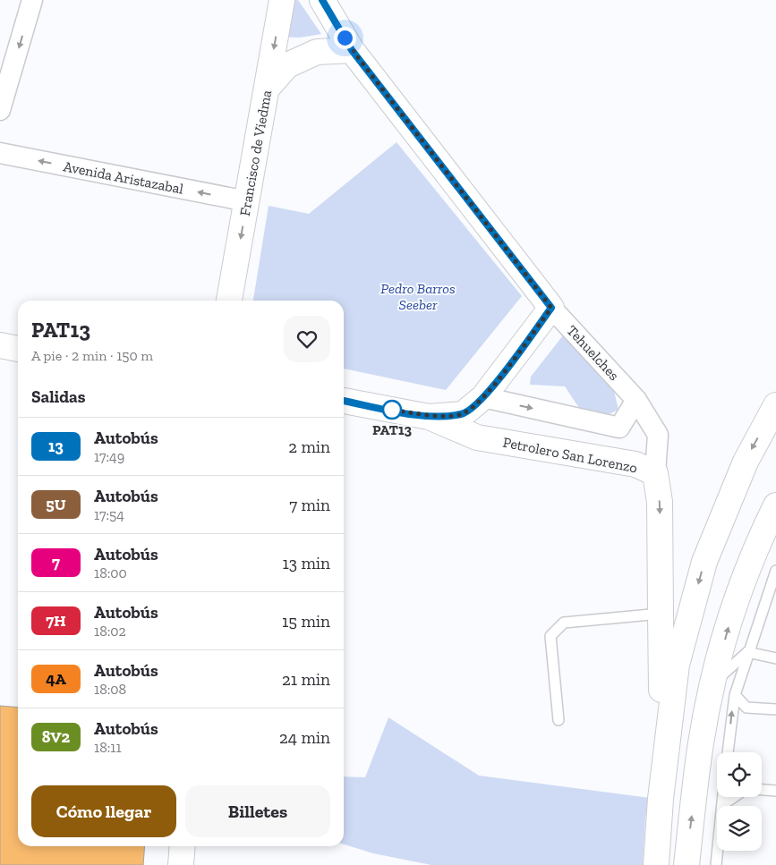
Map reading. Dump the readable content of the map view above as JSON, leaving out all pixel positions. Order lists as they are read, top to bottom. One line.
{"streets":{"main road":["Francisco de Viedma","Tehuelches","Petrolero San Lorenzo"],"street":["Avenida Aristazabal"]},"crossings":[["Francisco de Viedma","Avenida Aristazabal"],["Tehuelches","Petrolero San Lorenzo"]],"one_way":["Francisco de Viedma","Avenida Aristazabal"],"parks":["Pedro Barros Seeber"],"places":["PAT13"],"lines":["bus line 13"],"page":{"heading":[["PAT13","A pie · 2 min · 150 m"],"Salidas"],"list":[{"mark":"13","name":"Autobús","note":"17:49","value":"2 min"},{"mark":"5U","name":"Autobús","note":"17:54","value":"7 min"},{"mark":"7","name":"Autobús","note":"18:00","value":"13 min"},{"mark":"7H","name":"Autobús","note":"18:02","value":"15 min"},{"mark":"4A","name":"Autobús","note":"18:08","value":"21 min"},{"mark":"8V2","name":"Autobús","note":"18:11","value":"24 min"}],"buttons":["Cómo llegar","Billetes"]}}
